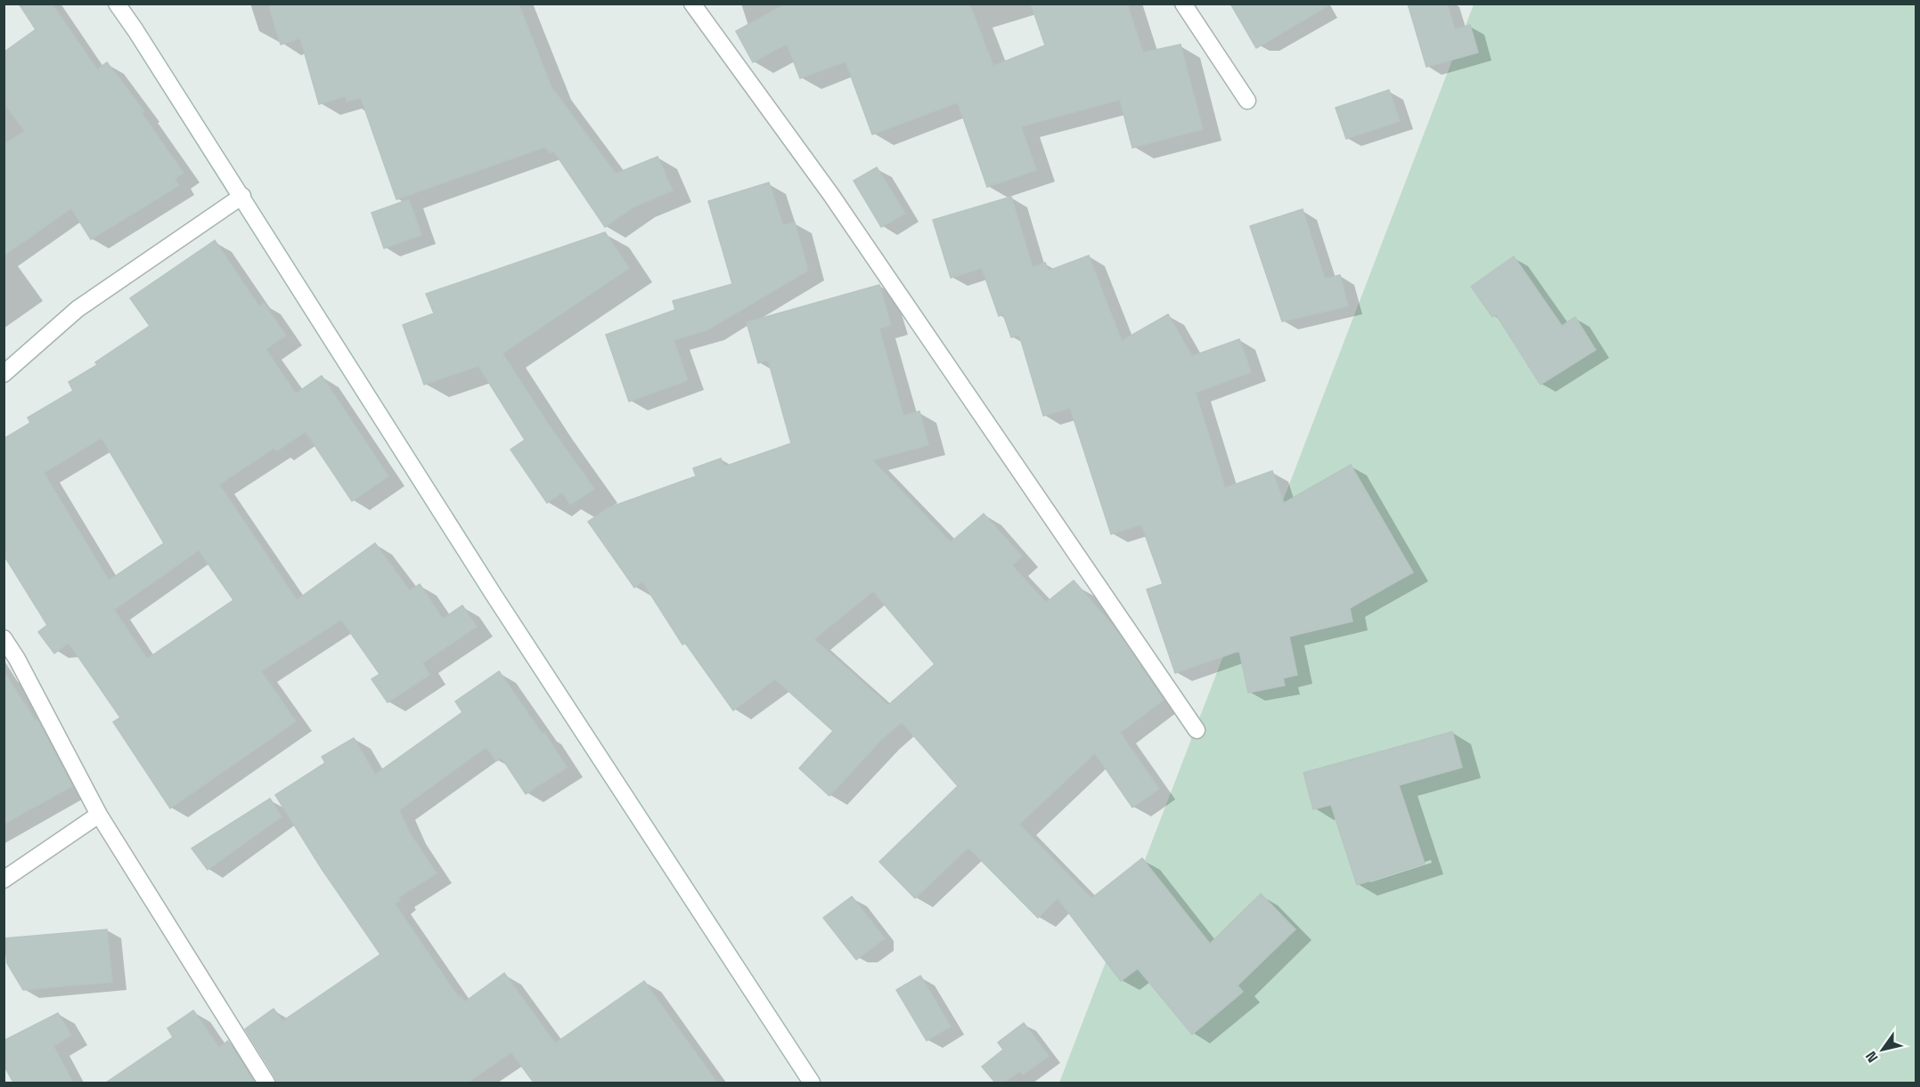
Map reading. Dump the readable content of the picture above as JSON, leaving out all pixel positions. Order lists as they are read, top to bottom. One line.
{"north":"bottom left"}
